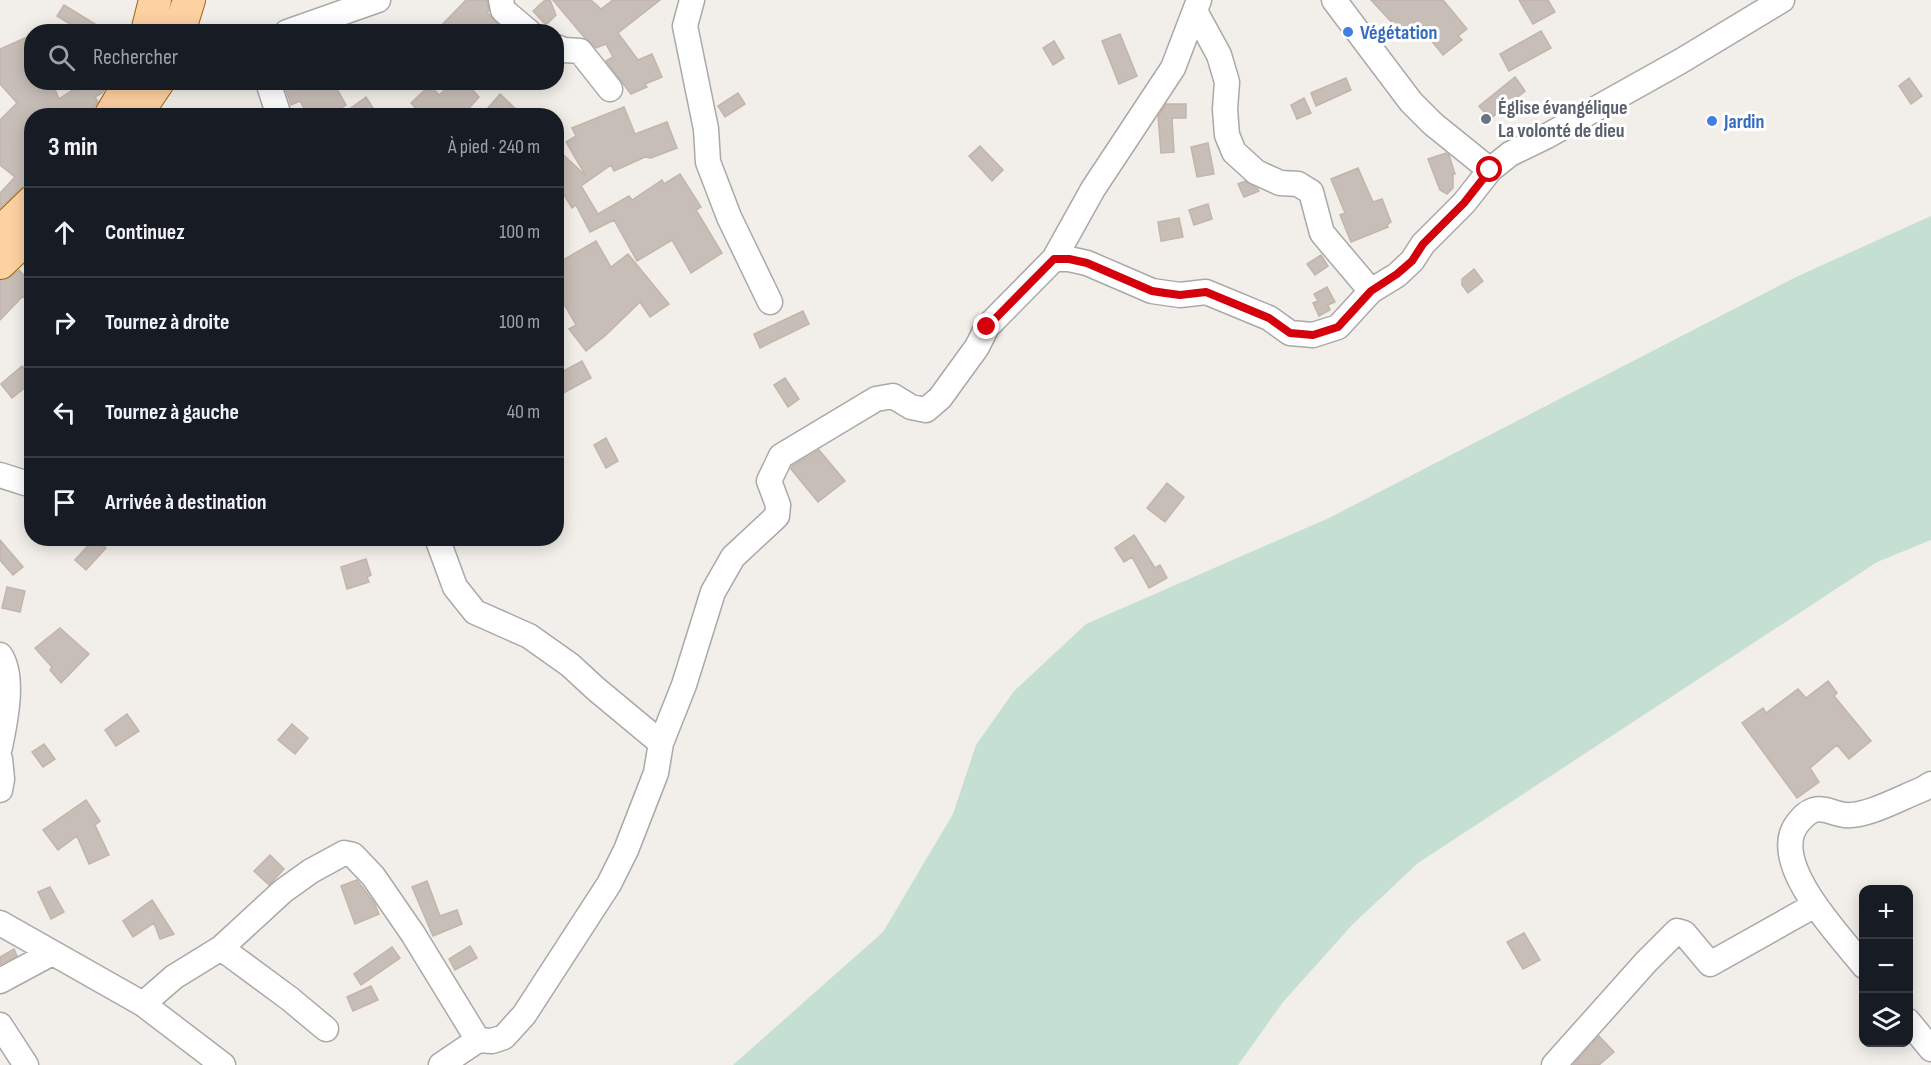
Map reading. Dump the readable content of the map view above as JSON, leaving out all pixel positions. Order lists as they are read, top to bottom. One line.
{"places":["Végétation","Église évangélique La volonté de dieu","Jardin"],"page":{"search":"Rechercher","heading":["3 min","À pied · 240 m"],"list":[["Continuez","100 m"],["Tournez à droite","100 m"],["Tournez à gauche","40 m"],"Arrivée à destination"],"map_buttons":["+","−"]}}
